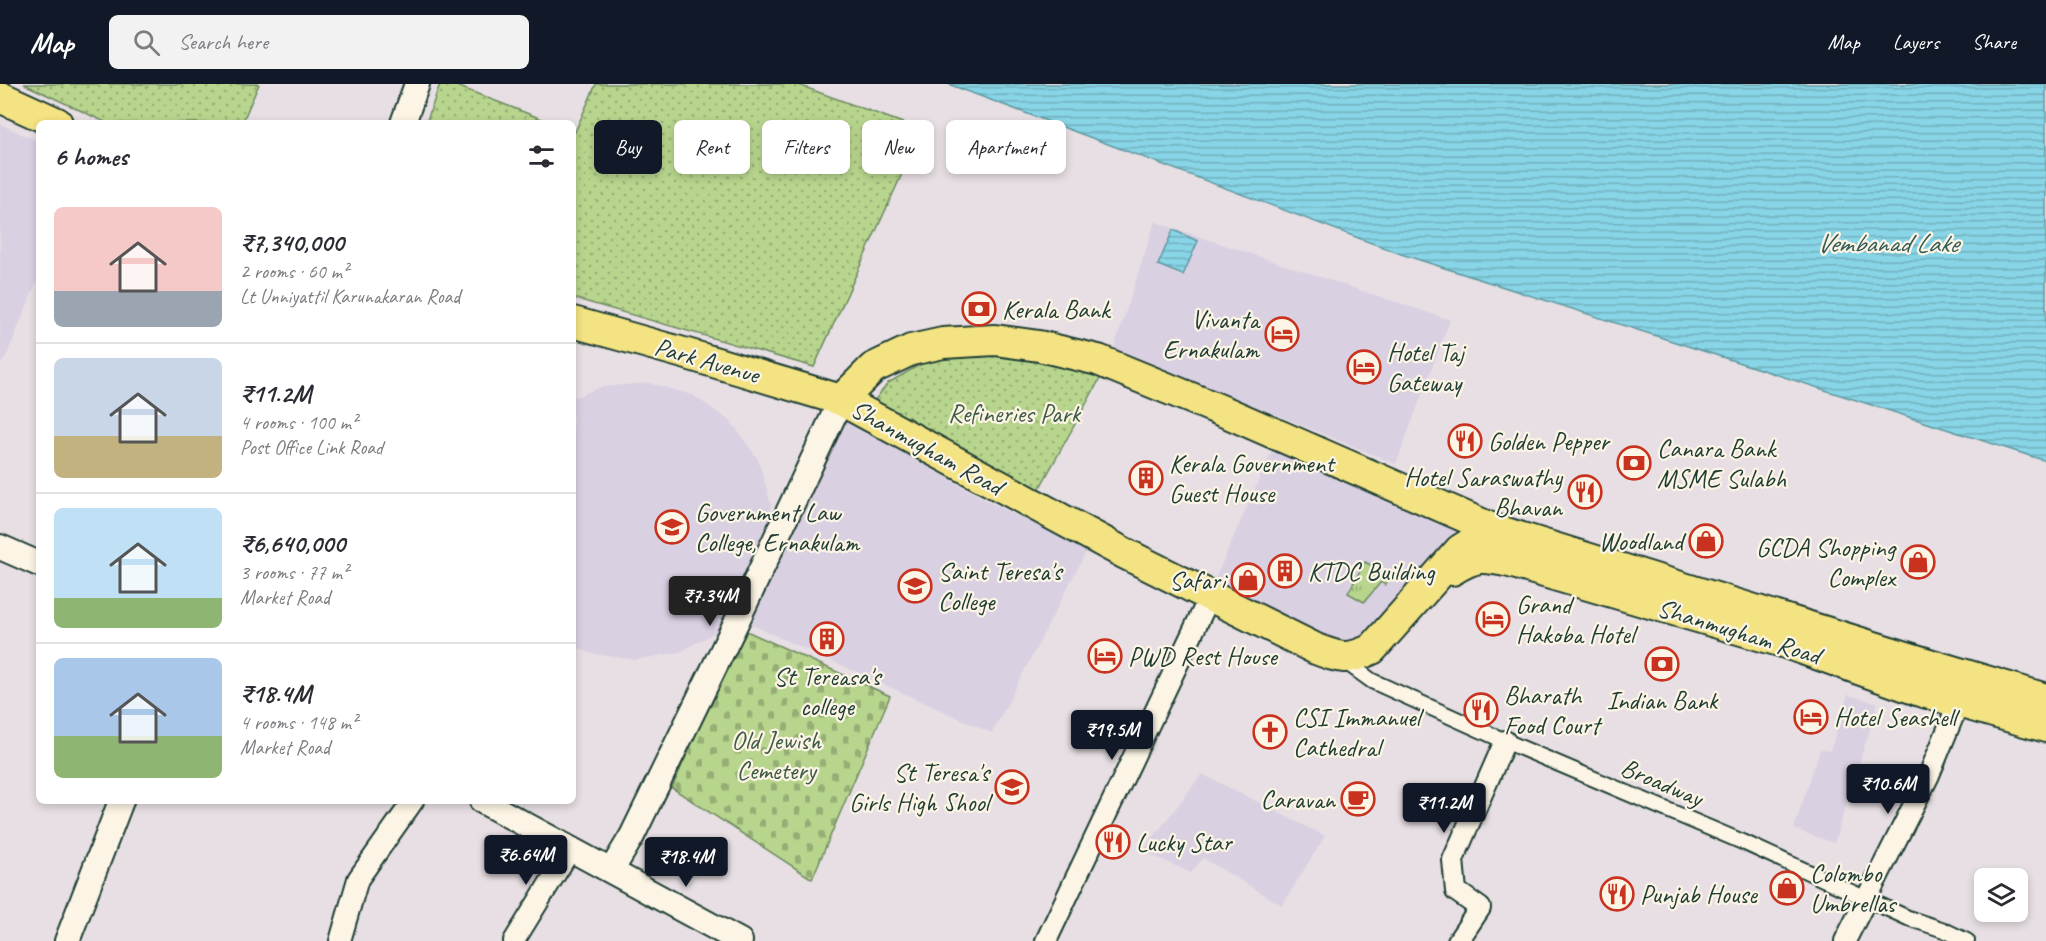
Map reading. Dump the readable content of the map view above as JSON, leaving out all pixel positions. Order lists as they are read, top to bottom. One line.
{"streets":{"main road":["Park Avenue","Shanmugham Road"],"street":["Broadway"]},"crossings":[["Park Avenue","Shanmugham Road"],["Shanmugham Road","Broadway"]],"water":["Vembanad Lake"],"parks":["Refineries Park","Old Jewish Cemetery"],"places":{"bank":["Kerala Bank","Canara Bank MSME Sulabh","Indian Bank"],"hotel":["Vivanta Ernakulam","Hotel Taj Gateway","Grand Hakoba Hotel","PWD Rest House","Hotel Seashell"],"restaurant":["Golden Pepper","Hotel Saraswathy Bhavan","Bharath Food Court","Lucky Star","Punjab House"],"building":["Kerala Government Guest House","KTDC Building","St Tereasa's college"],"school or university":["Government Law College, Ernakulam","Saint Teresa's College","St Teresa's Girls High Shool"],"shop":["Woodland","GCDA Shopping Complex","Safari","Colombo Umbrellas"],"church":["CSI Immanuel Cathedral"],"cafe":["Caravan"]},"page":{"header":"Map","search":"Search here","nav":["Map","Layers","Share"],"chip":["Buy","Rent","Filters","New","Apartment"],"heading":"6 homes","list":[{"name":"₹7,340,000","note":"2 rooms · 60 m² · Lt Unniyattil Karunakaran Road"},{"name":"₹11.2M","note":"4 rooms · 100 m² · Post Office Link Road"},{"name":"₹6,640,000","note":"3 rooms · 77 m² · Market Road"},{"name":"₹18.4M","note":"4 rooms · 148 m² · Market Road"}],"price":["₹7.34M","₹19.5M","₹10.6M","₹11.2M","₹6.64M","₹18.4M"]}}
